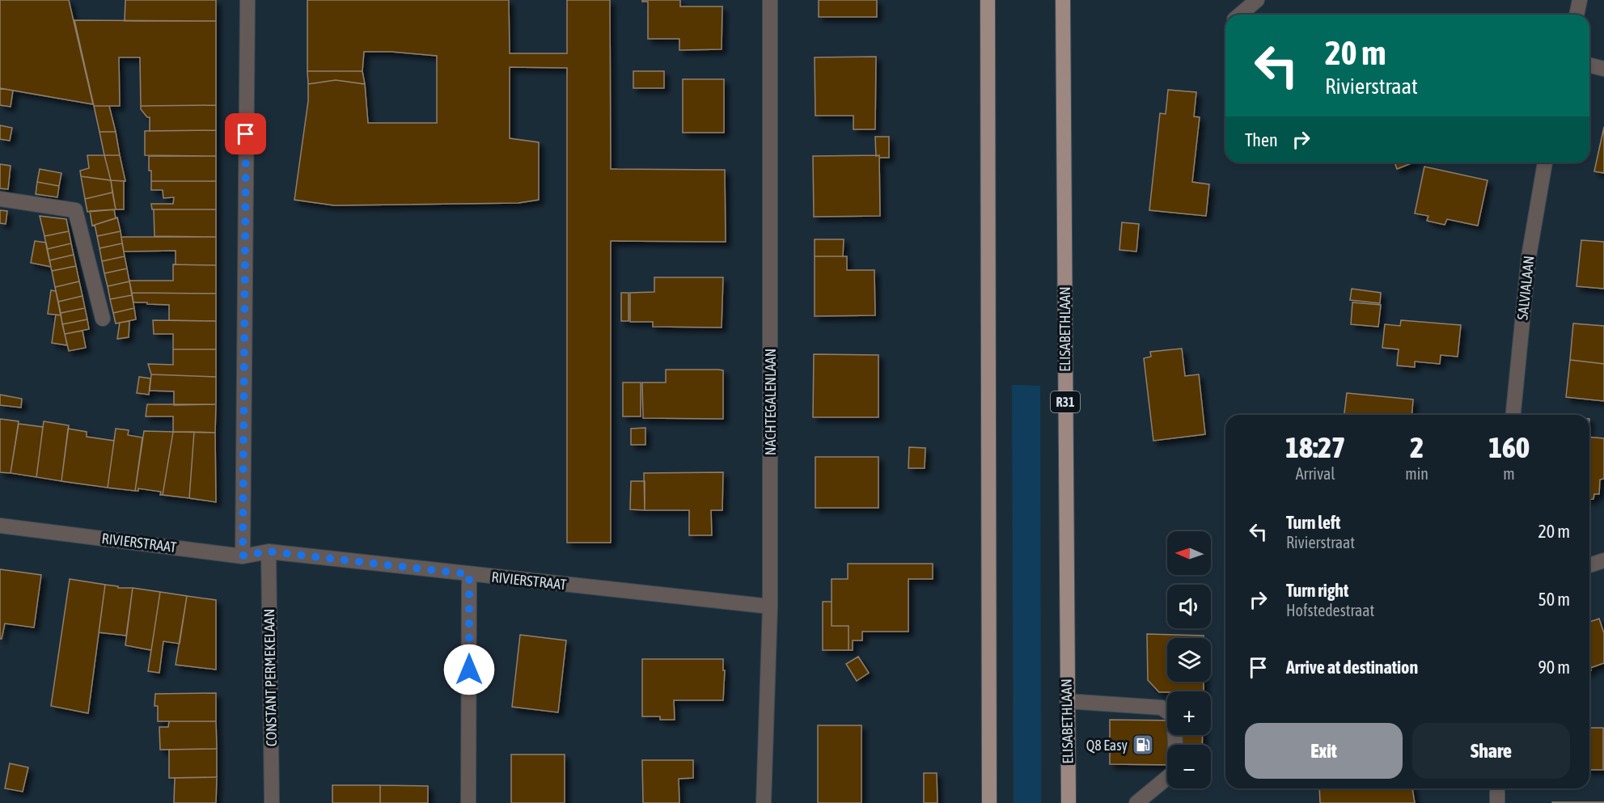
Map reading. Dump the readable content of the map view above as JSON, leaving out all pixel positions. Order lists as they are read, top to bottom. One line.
{"streets":{"main road":["ELISABETHLAAN","R31"],"street":["SALVIALAAN","NACHTEGALENLAAN","RIVIERSTRAAT","CONSTANT PERMEKELAAN"]},"crossings":[["NACHTEGALENLAAN","RIVIERSTRAAT"],["RIVIERSTRAAT","CONSTANT PERMEKELAAN"]],"places":{"fuel station":["Q8 Easy"]},"north":"left","page":{"turn":["20 m","Rivierstraat"],"then":"Then","eta":["18:27","Arrival","2","min","160","m"],"list":[{"name":"Turn left","note":"Rivierstraat","value":"20 m"},{"name":"Turn right","note":"Hofstedestraat","value":"50 m"},{"name":"Arrive at destination","value":"90 m"}],"map_buttons":["+","−"],"buttons":["Exit","Share"]}}
